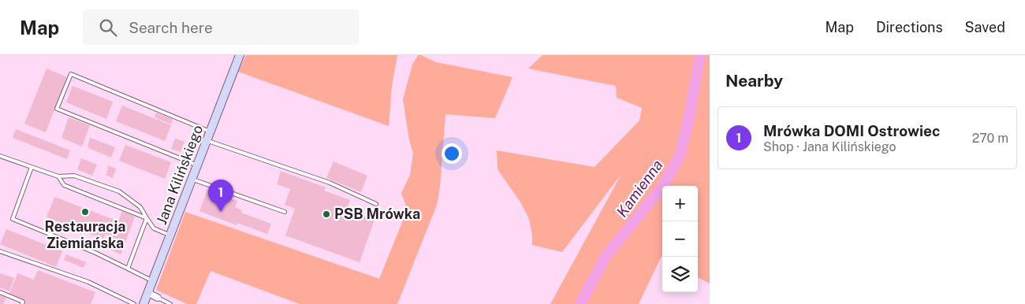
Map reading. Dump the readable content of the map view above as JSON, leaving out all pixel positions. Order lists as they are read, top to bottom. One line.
{"streets":{"street":["Jana Kilińskiego"]},"water":["Kamienna"],"places":["Restauracja Ziemiańska","PSB Mrówka"],"page":{"header":"Map","search":"Search here","nav":["Map","Directions","Saved"],"heading":"Nearby","list":[{"mark":"1","name":"Mrówka DOMI Ostrowiec","note":"Shop · Jana Kilińskiego","value":"270 m"}],"pins":"1","map_buttons":["+","−"]}}
